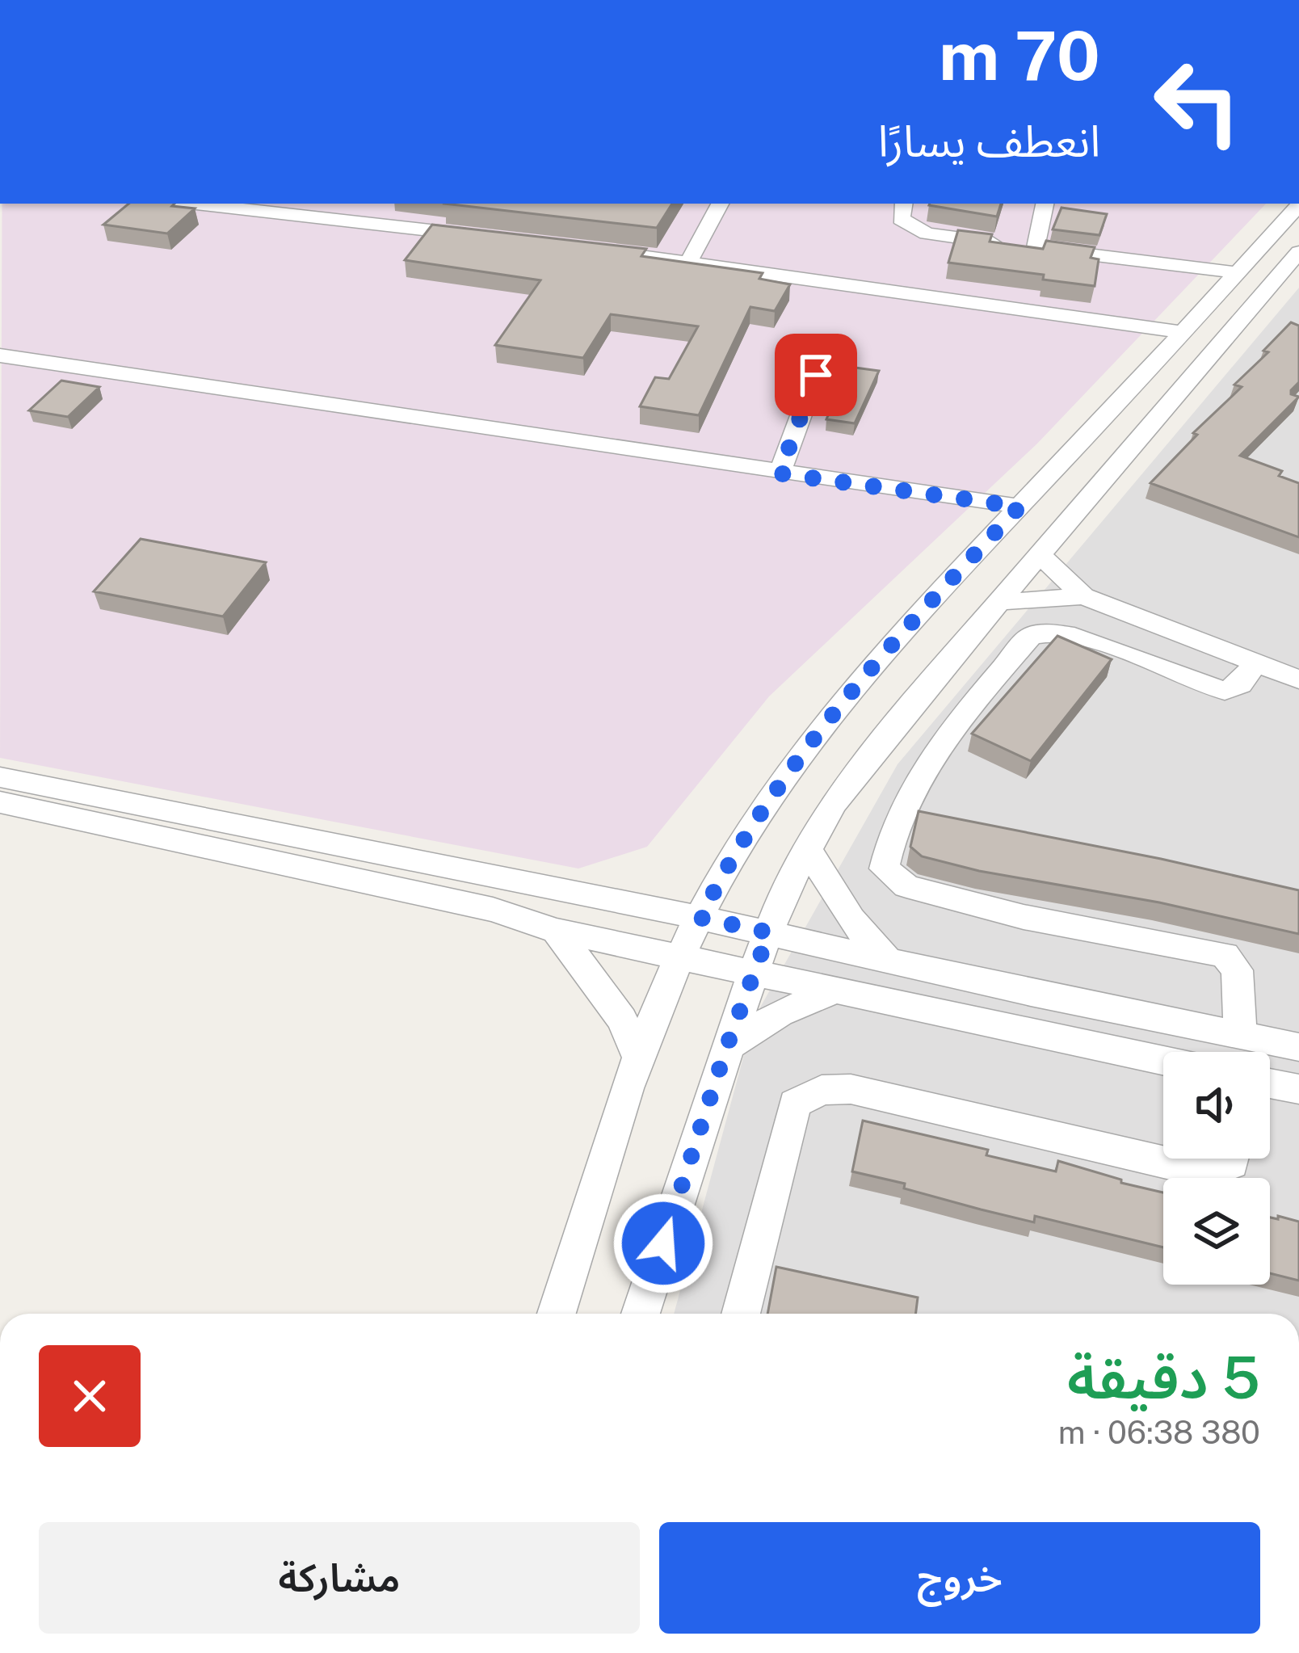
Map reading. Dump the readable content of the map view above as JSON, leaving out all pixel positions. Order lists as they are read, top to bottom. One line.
{"page":{"turn":["70 m","انعطف يسارًا"],"heading":["5 دقيقة","380 m · 06:38"],"buttons":["خروج","مشاركة"]}}
